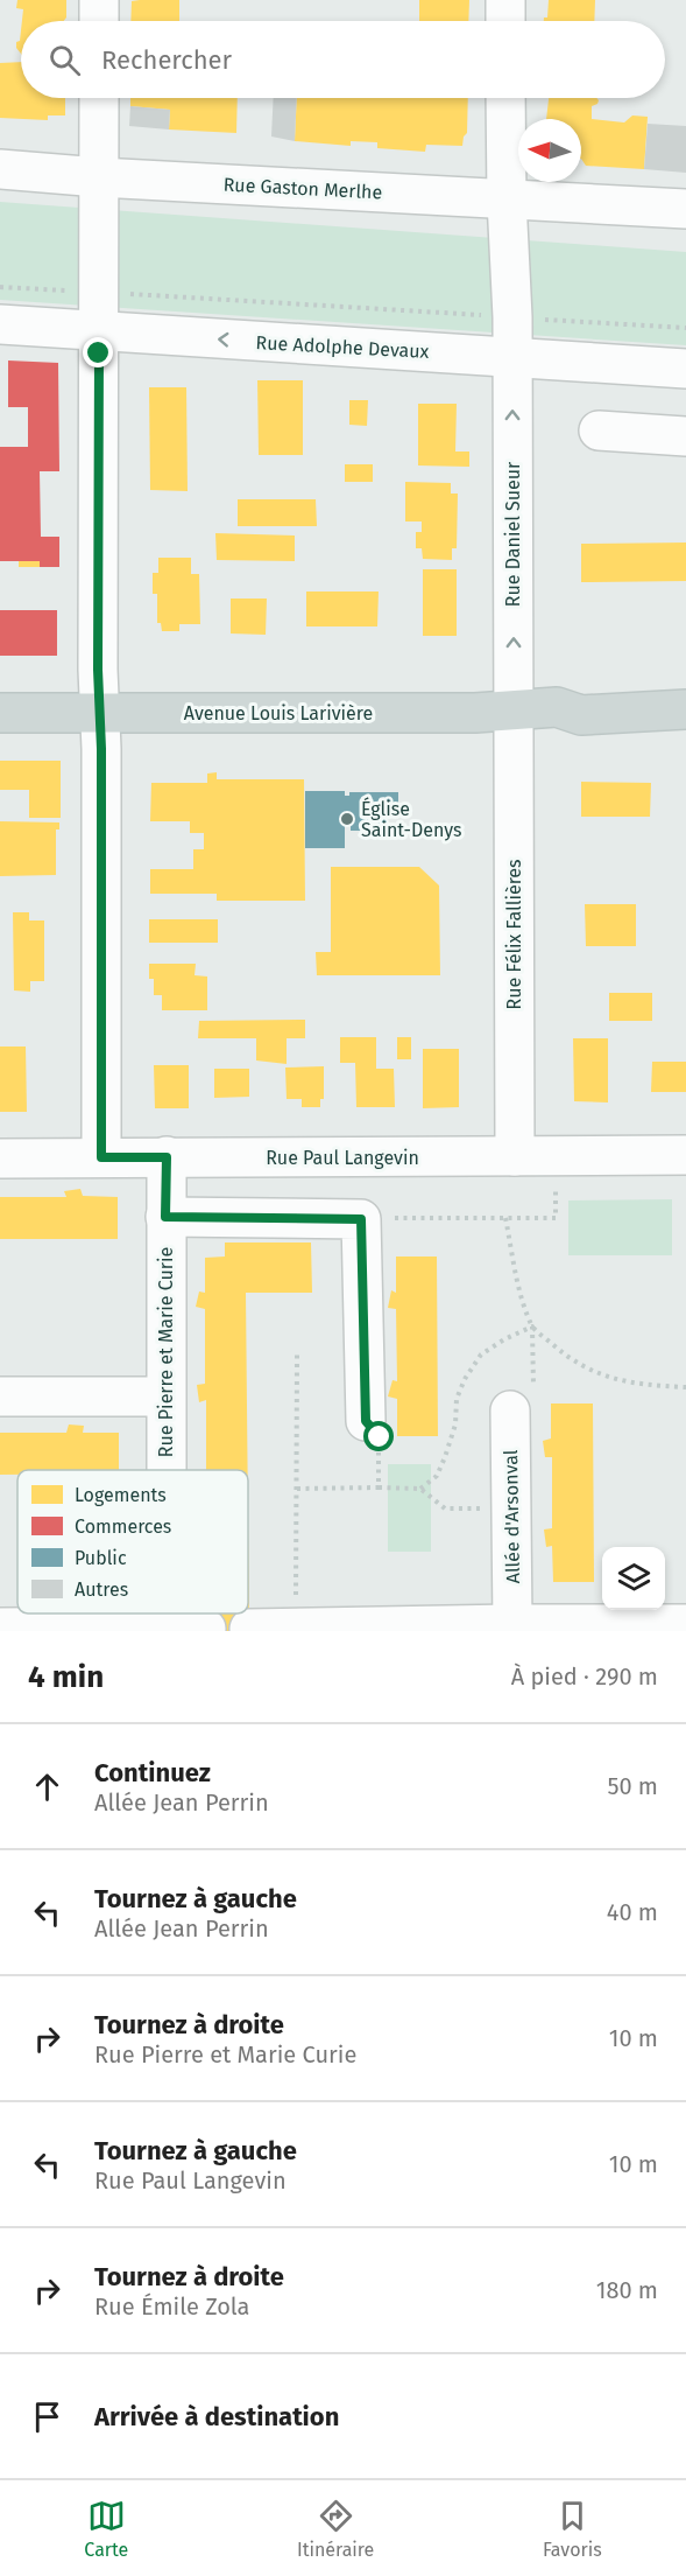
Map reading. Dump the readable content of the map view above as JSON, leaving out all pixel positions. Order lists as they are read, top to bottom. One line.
{"streets":{"main road":["Avenue Louis Larivière"],"street":["Rue Gaston Merlhe","Rue Adolphe Devaux","Rue Daniel Sueur","Rue Félix Fallières","Rue Paul Langevin","Rue Pierre et Marie Curie","Allée d'Arsonval"]},"crossings":[["Rue Adolphe Devaux","Rue Daniel Sueur"],["Rue Daniel Sueur","Avenue Louis Larivière"],["Rue Daniel Sueur","Rue Félix Fallières"],["Avenue Louis Larivière","Rue Félix Fallières"],["Rue Félix Fallières","Rue Paul Langevin"],["Rue Paul Langevin","Rue Pierre et Marie Curie"]],"one_way":["Rue Adolphe Devaux","Rue Daniel Sueur"],"places":["Église Saint-Denys"],"legend":["Logements","Commerces","Public","Autres"],"north":"left","page":{"search":"Rechercher","heading":["4 min","À pied · 290 m"],"list":[["Continuez","Allée Jean Perrin","50 m"],["Tournez à gauche","Allée Jean Perrin","40 m"],["Tournez à droite","Rue Pierre et Marie Curie","10 m"],["Tournez à gauche","Rue Paul Langevin","10 m"],["Tournez à droite","Rue Émile Zola","180 m"],"Arrivée à destination"],"nav":["Carte","Itinéraire","Favoris"]}}
